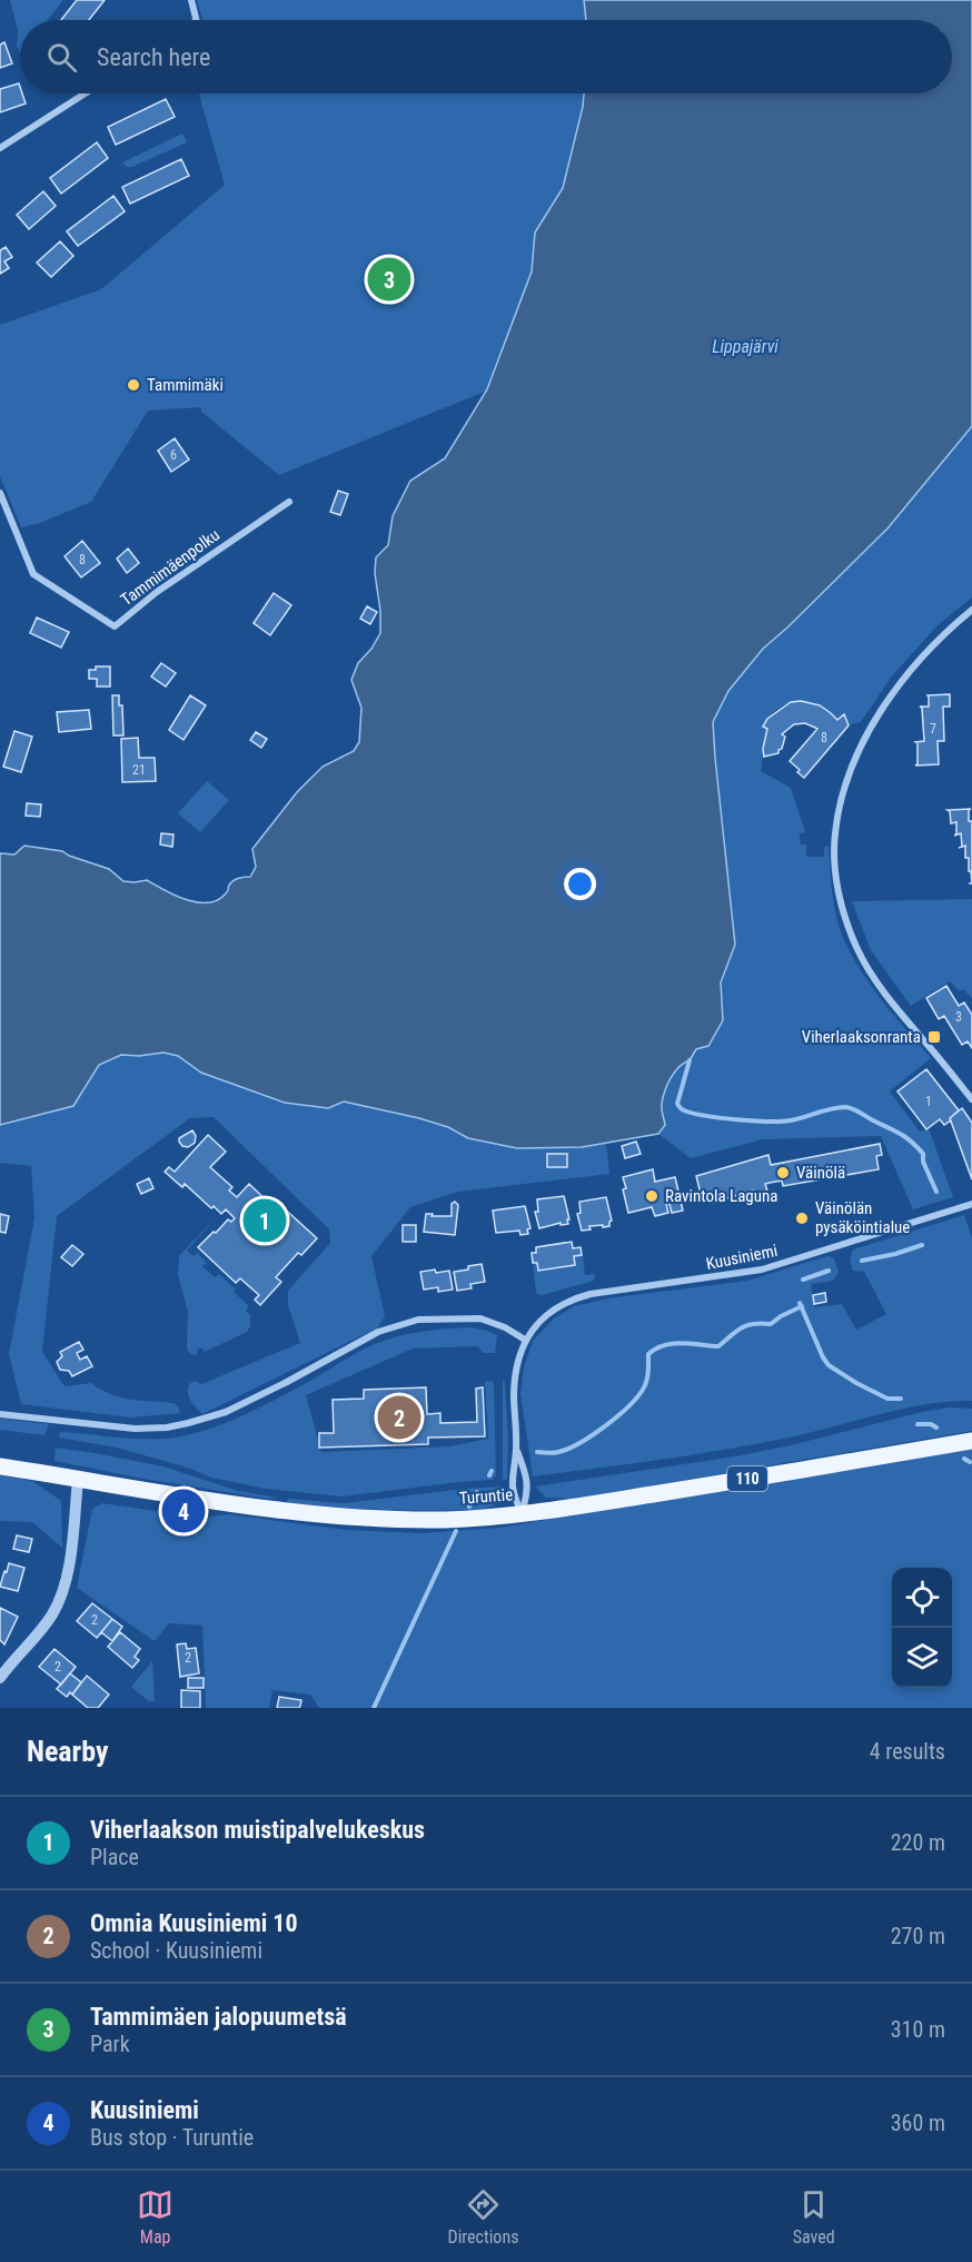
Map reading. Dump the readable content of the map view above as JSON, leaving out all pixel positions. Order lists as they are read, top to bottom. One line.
{"streets":{"main road":["110","Turuntie"],"street":["Tammimäenpolku","Kuusiniemi"]},"crossings":[["Kuusiniemi","Turuntie"]],"water":["Lippajärvi"],"places":{"other":["Tammimäki","Väinölä","Ravintola Laguna","Väinölän pysäköintialue"],"transit":["Viherlaaksonranta"]},"house_numbers":["6","8","7","8","21","3","1","2","2","2"],"page":{"search":"Search here","pins":["3","1","2","4"],"heading":["Nearby","4 results"],"list":[{"mark":"1","name":"Viherlaakson muistipalvelukeskus","note":"Place","value":"220 m"},{"mark":"2","name":"Omnia Kuusiniemi 10","note":"School · Kuusiniemi","value":"270 m"},{"mark":"3","name":"Tammimäen jalopuumetsä","note":"Park","value":"310 m"},{"mark":"4","name":"Kuusiniemi","note":"Bus stop · Turuntie","value":"360 m"}],"nav":["Map","Directions","Saved"]}}
